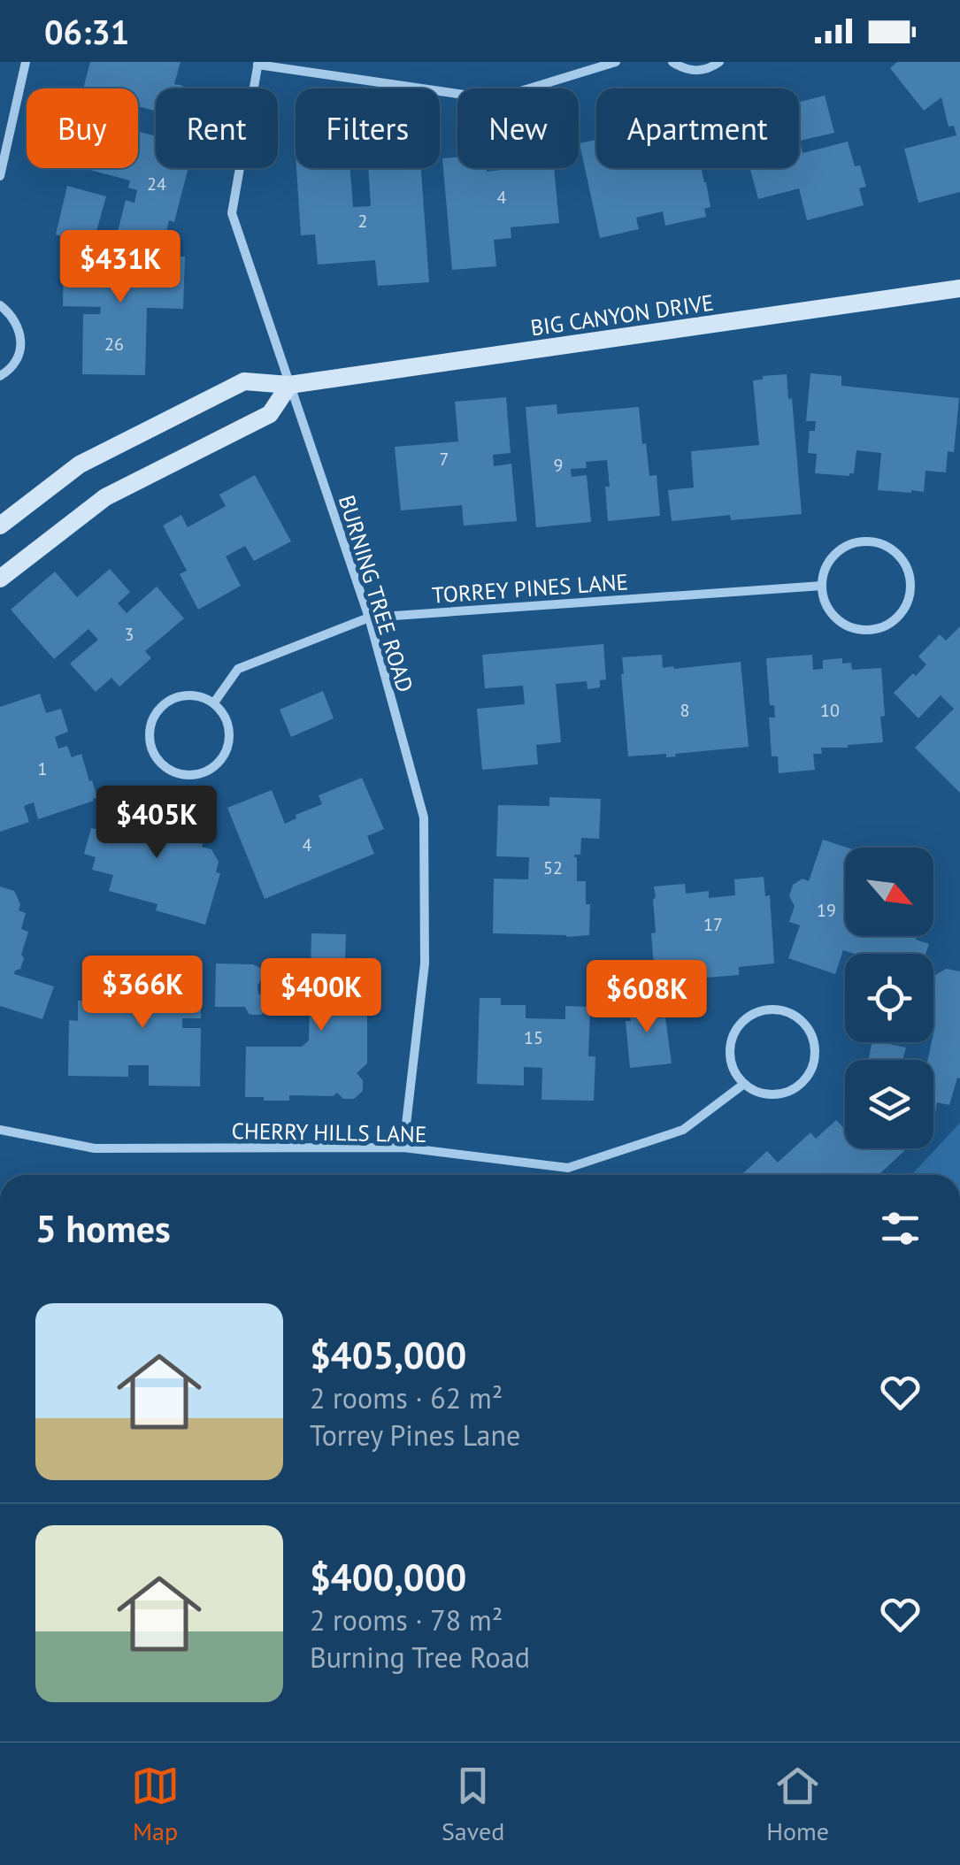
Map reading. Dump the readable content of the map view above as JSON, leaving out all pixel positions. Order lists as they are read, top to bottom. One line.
{"streets":{"street":["BIG CANYON DRIVE","TORREY PINES LANE","BURNING TREE ROAD","CHERRY HILLS LANE"]},"crossings":[["BIG CANYON DRIVE","BURNING TREE ROAD"],["TORREY PINES LANE","BURNING TREE ROAD"],["BURNING TREE ROAD","CHERRY HILLS LANE"]],"house_numbers":["24","4","2","26","7","9","3","8","10","1","4","52","19","17","15"],"north":"bottom right","page":{"status":"06:31","chip":["Buy","Rent","Filters","New","Apartment"],"price":["$431K","$405K","$366K","$400K","$608K"],"heading":"5 homes","list":[{"name":"$405,000","note":"2 rooms · 62 m² · Torrey Pines Lane"},{"name":"$400,000","note":"2 rooms · 78 m² · Burning Tree Road"}],"tabs":["Map","Saved","Home"]}}
